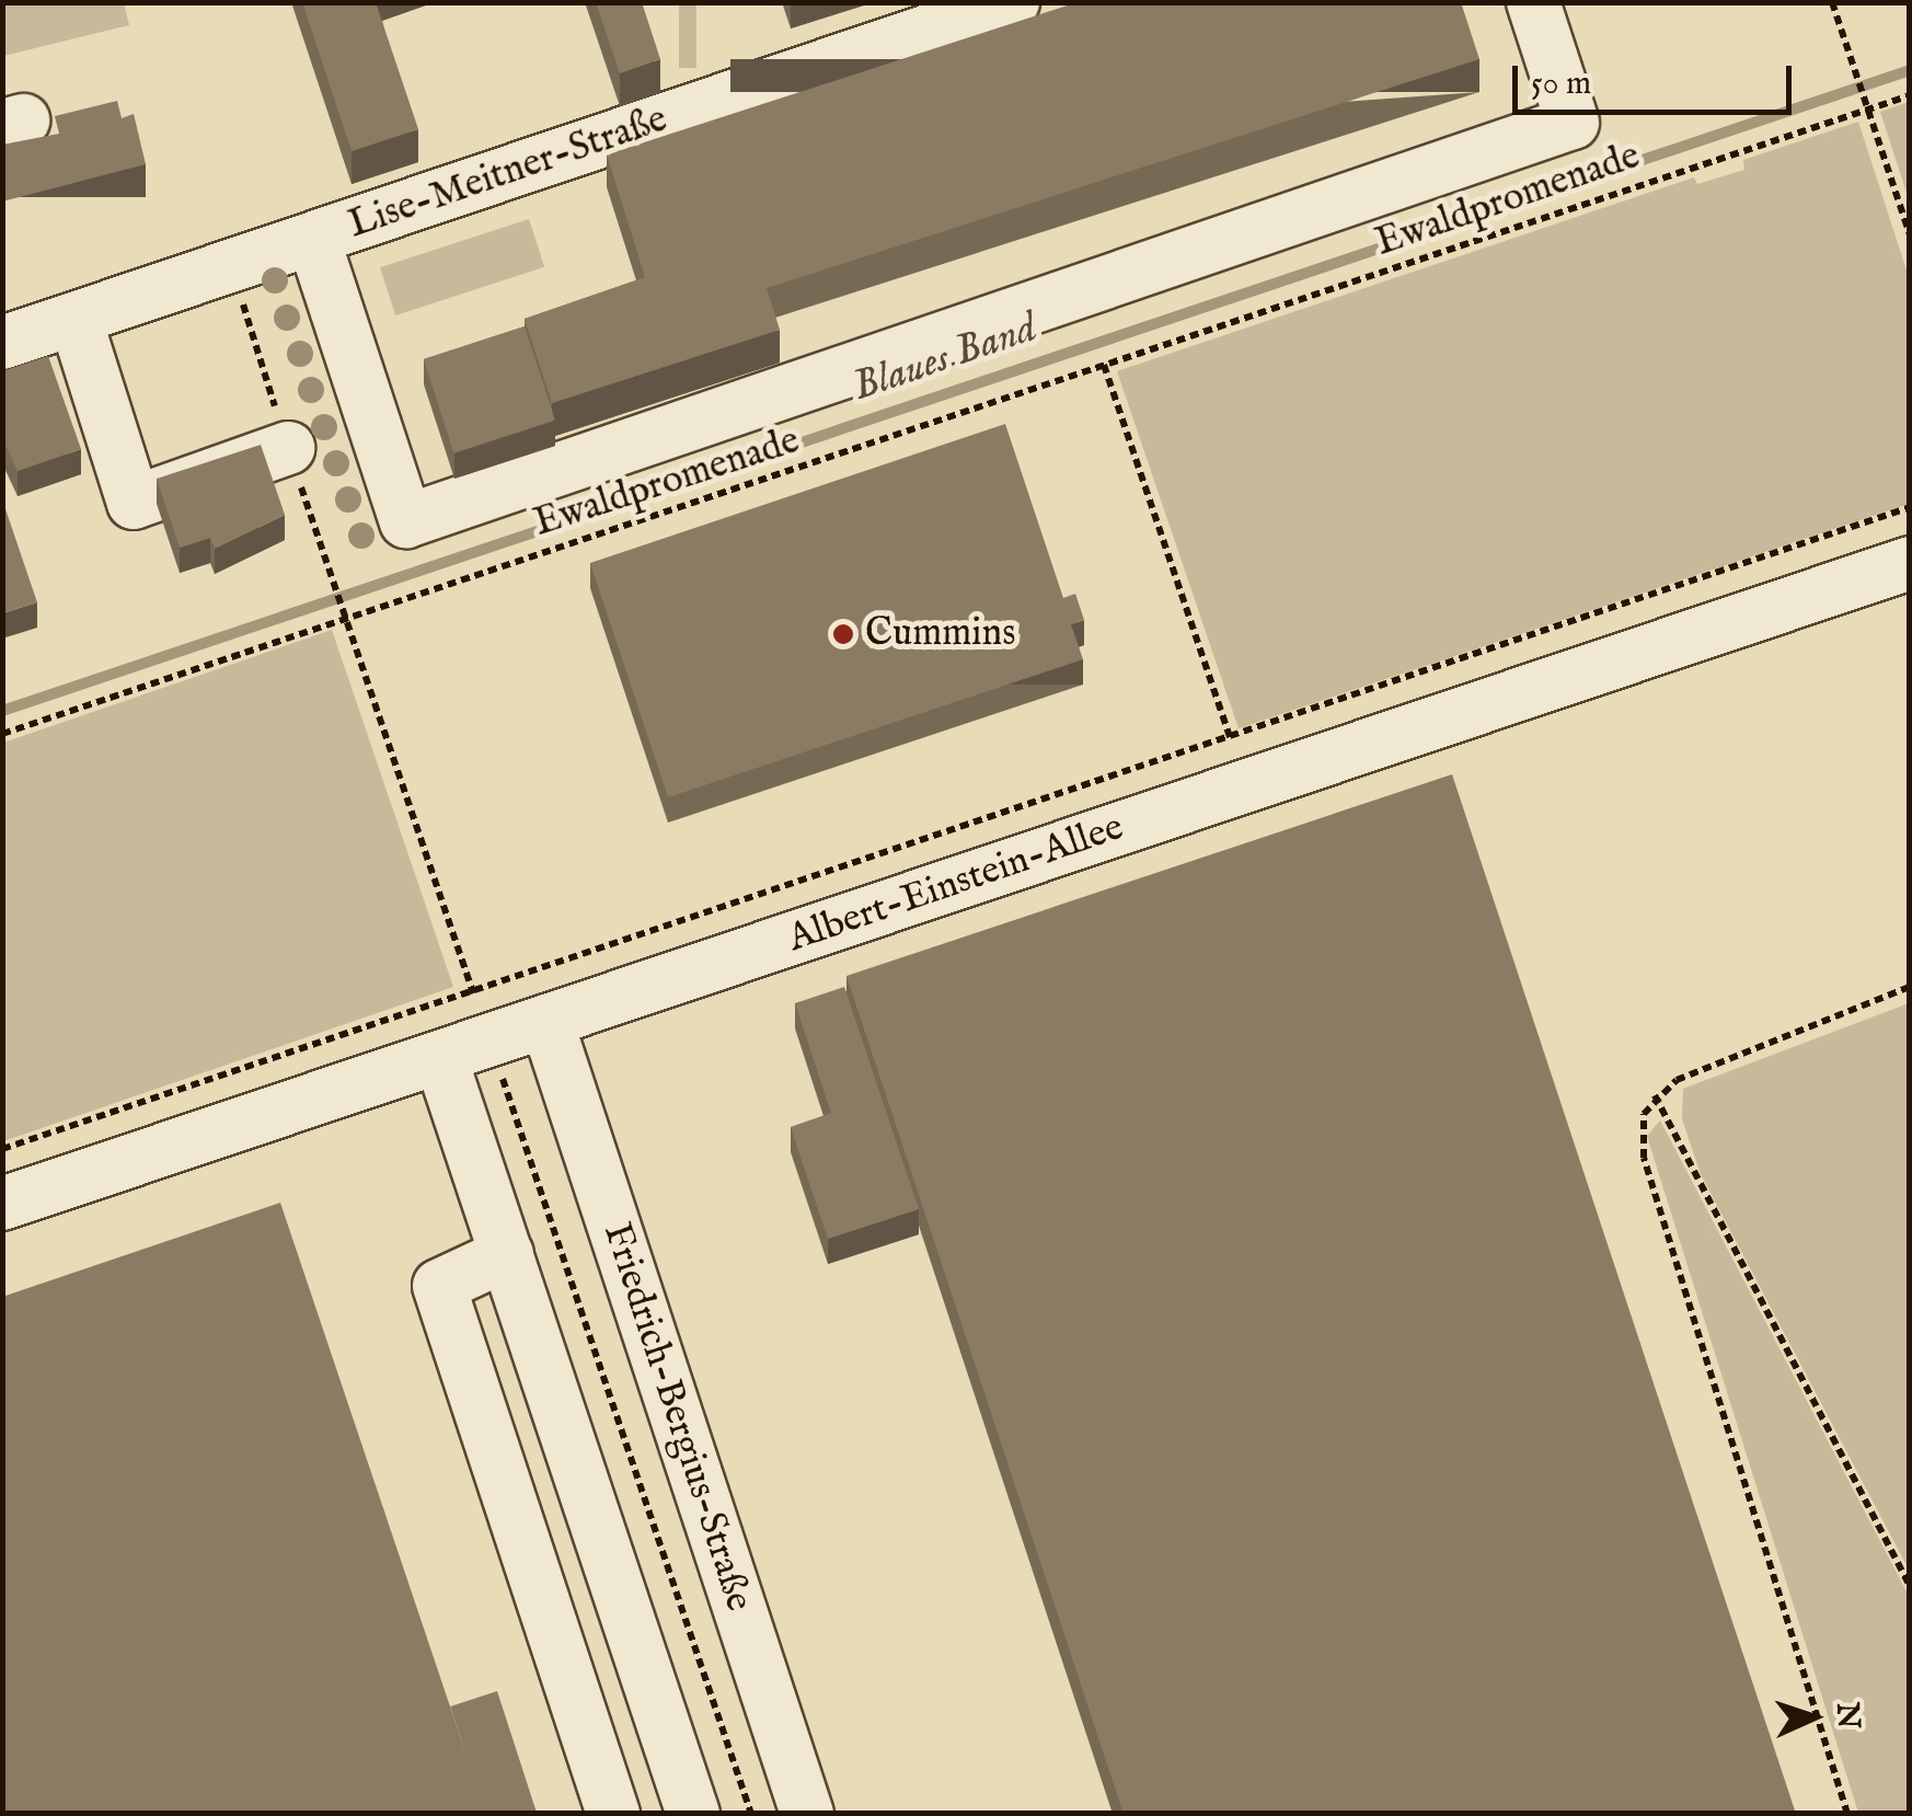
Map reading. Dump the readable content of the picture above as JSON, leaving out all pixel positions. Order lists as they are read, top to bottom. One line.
{"streets":{"street":["Lise-Meitner-Straße","Albert-Einstein-Allee","Friedrich-Bergius-Straße"],"path":["Ewaldpromenade"]},"crossings":[["Albert-Einstein-Allee","Friedrich-Bergius-Straße"]],"water":["Blaues Band"],"places":["Cummins"],"scale_bar":"50 m","north":"right"}
